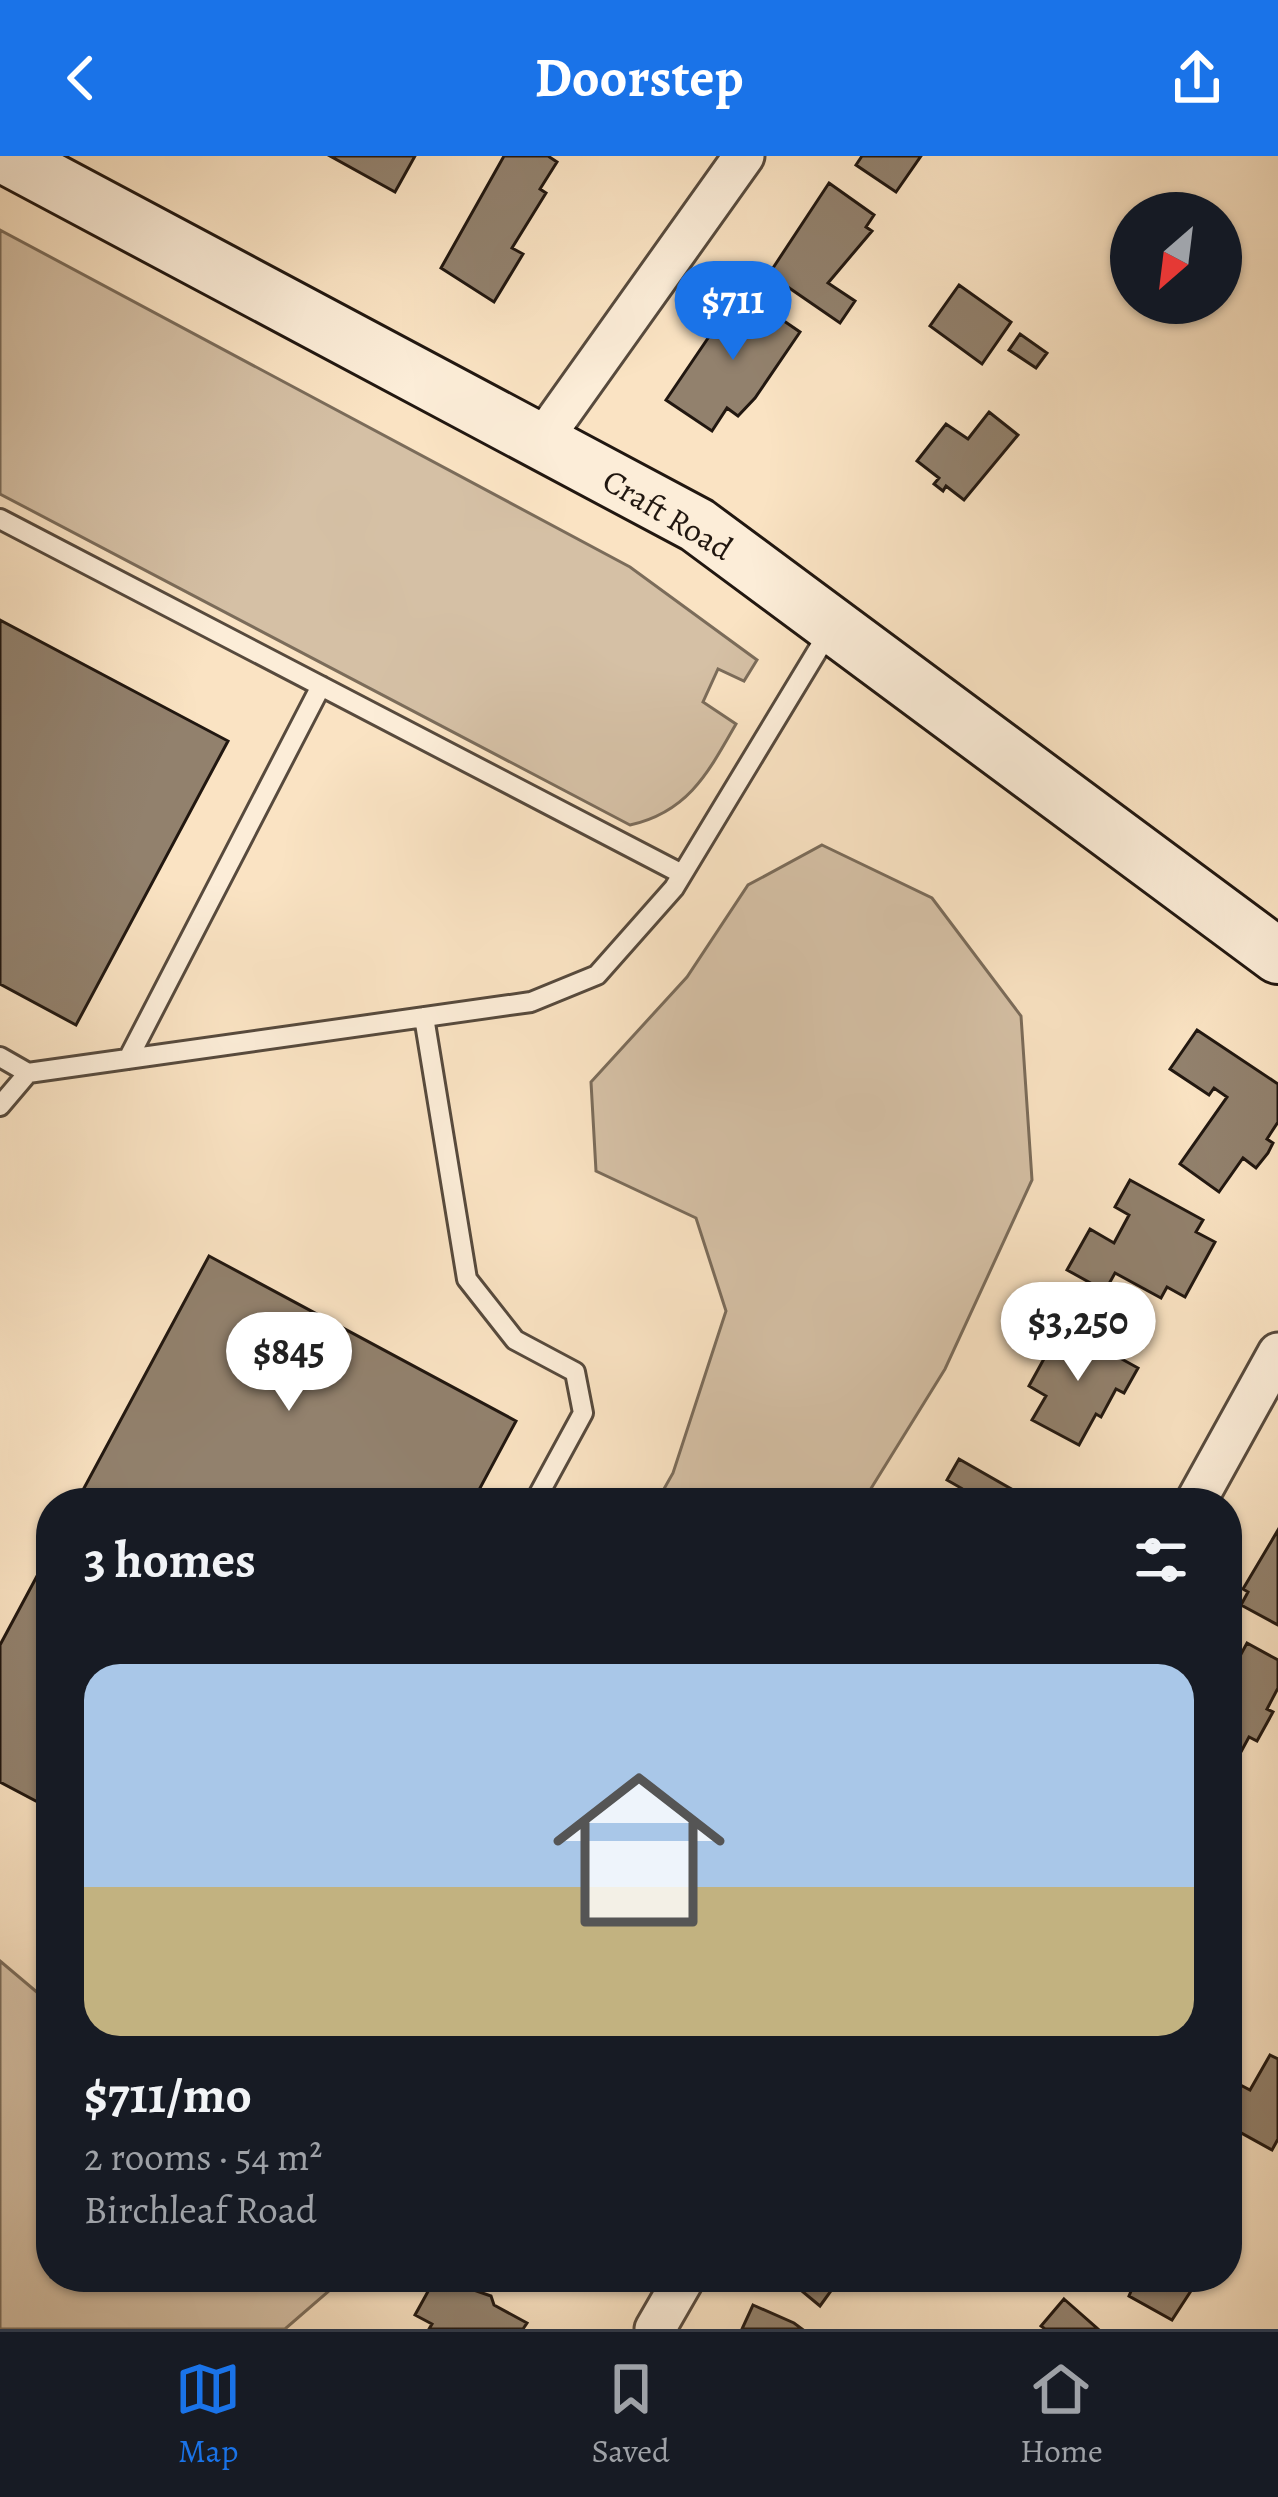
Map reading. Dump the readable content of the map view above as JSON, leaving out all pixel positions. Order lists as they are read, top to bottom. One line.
{"streets":{"street":["Craft Road"]},"north":"bottom left","page":{"header":"Doorstep","price":["$711","$3,250","$845"],"heading":"3 homes","list":[{"name":"$711/mo","note":"2 rooms · 54 m² · Birchleaf Road"}],"tabs":["Map","Saved","Home"]}}
